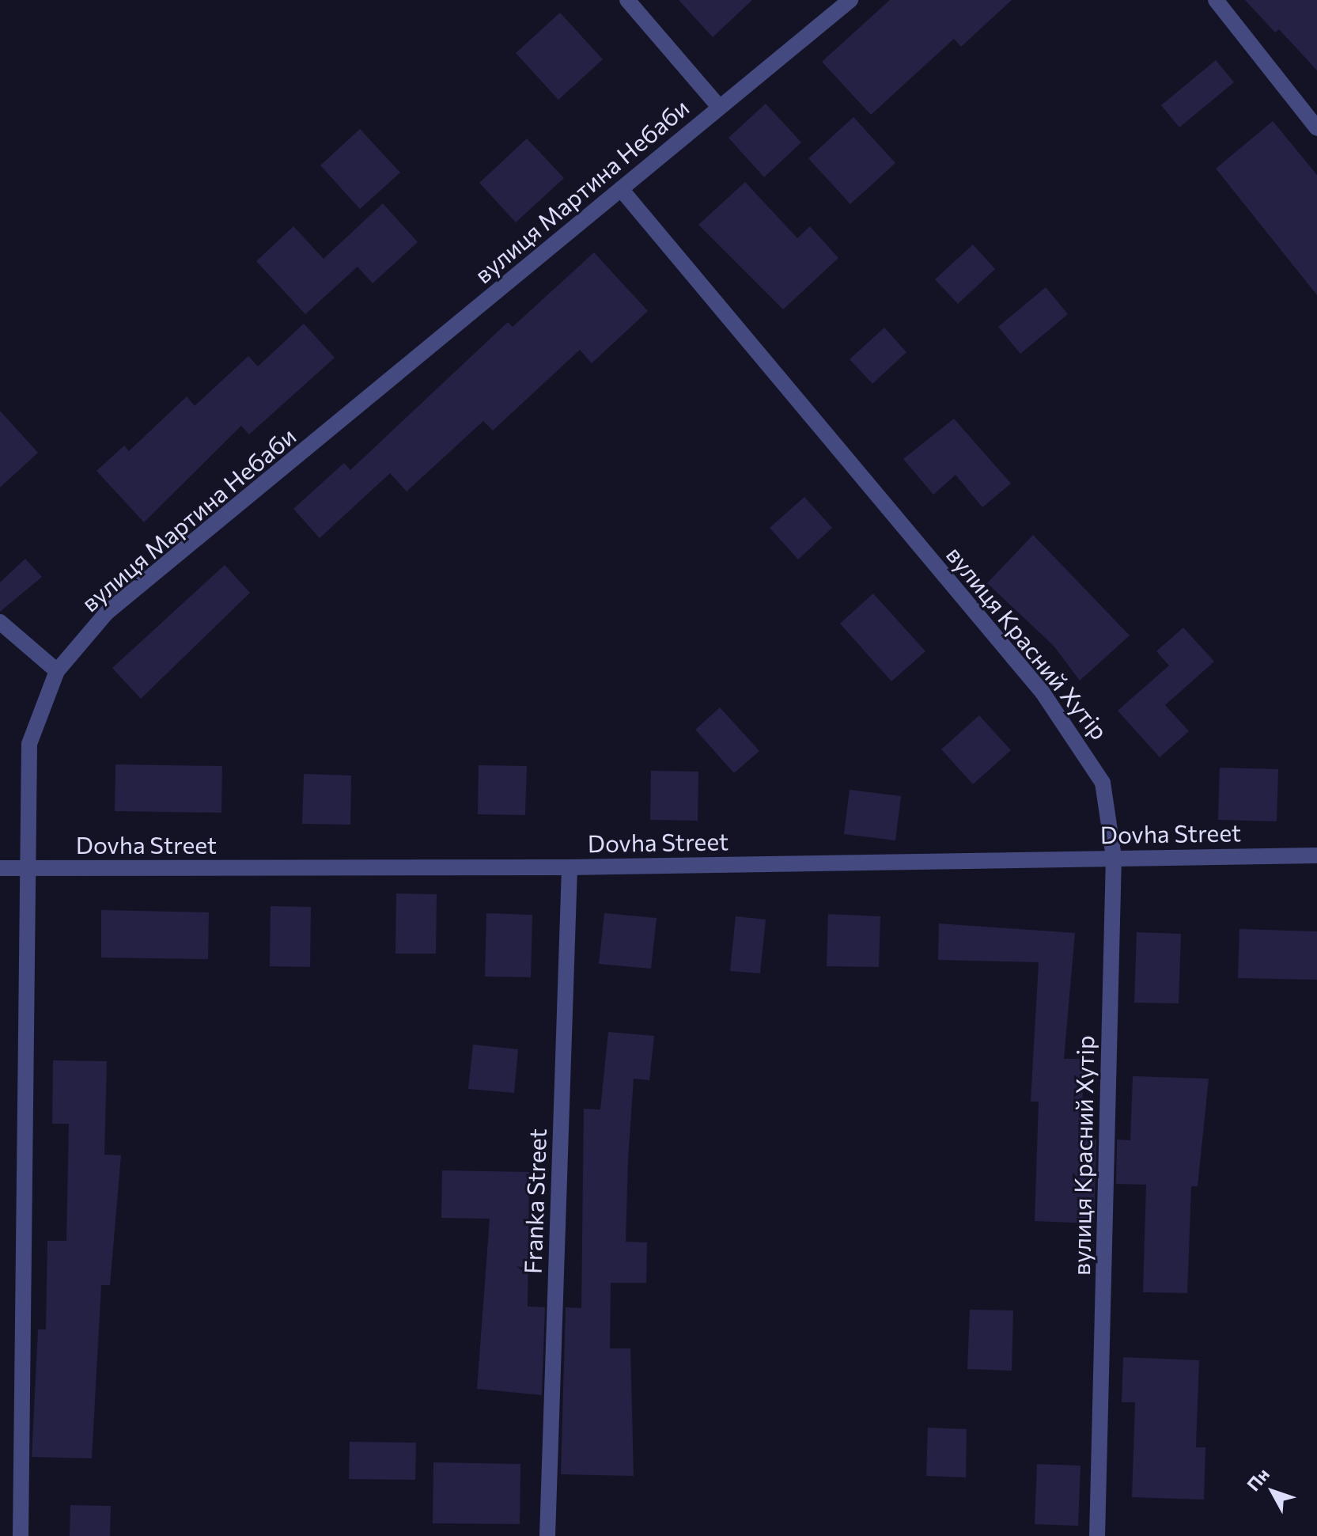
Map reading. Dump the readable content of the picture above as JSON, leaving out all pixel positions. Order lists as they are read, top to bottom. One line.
{"streets":{"street":["вулиця Мартина Небаби","вулиця Красний Хутір","Dovha Street","Franka Street"]},"crossings":[["вулиця Мартина Небаби","вулиця Красний Хутір"],["вулиця Мартина Небаби","Dovha Street"],["вулиця Красний Хутір","Dovha Street"],["Dovha Street","Franka Street"]],"north":"top left"}
